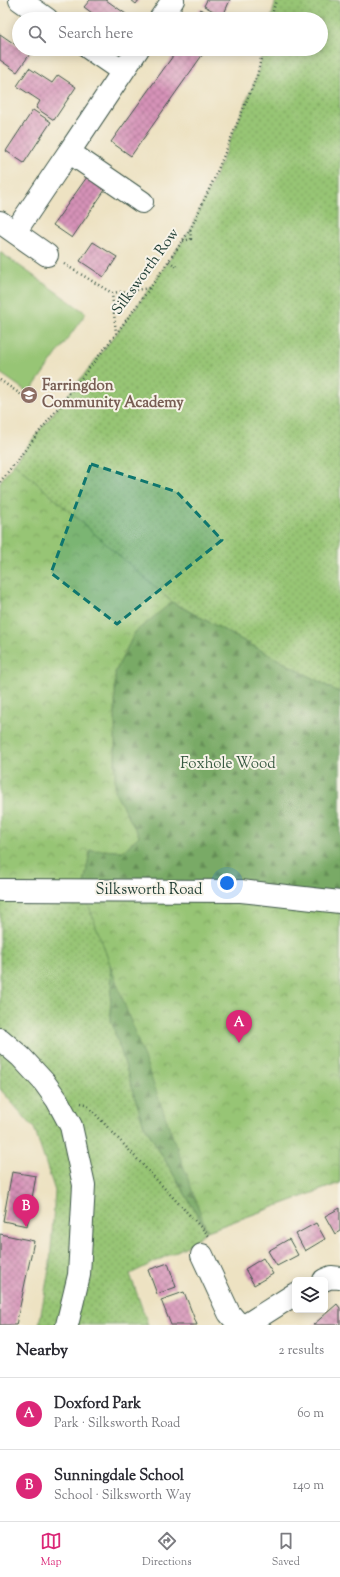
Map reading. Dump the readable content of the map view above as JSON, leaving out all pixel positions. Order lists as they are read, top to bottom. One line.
{"streets":{"street":["Silksworth Road"],"path":["Silksworth Row"]},"parks":["Foxhole Wood"],"places":{"school or university":["Farringdon Community Academy"]},"page":{"search":"Search here","pins":["A","B"],"heading":["Nearby","2 results"],"list":[{"mark":"A","name":"Doxford Park","note":"Park · Silksworth Road","value":"60 m"},{"mark":"B","name":"Sunningdale School","note":"School · Silksworth Way","value":"140 m"}],"nav":["Map","Directions","Saved"]}}
